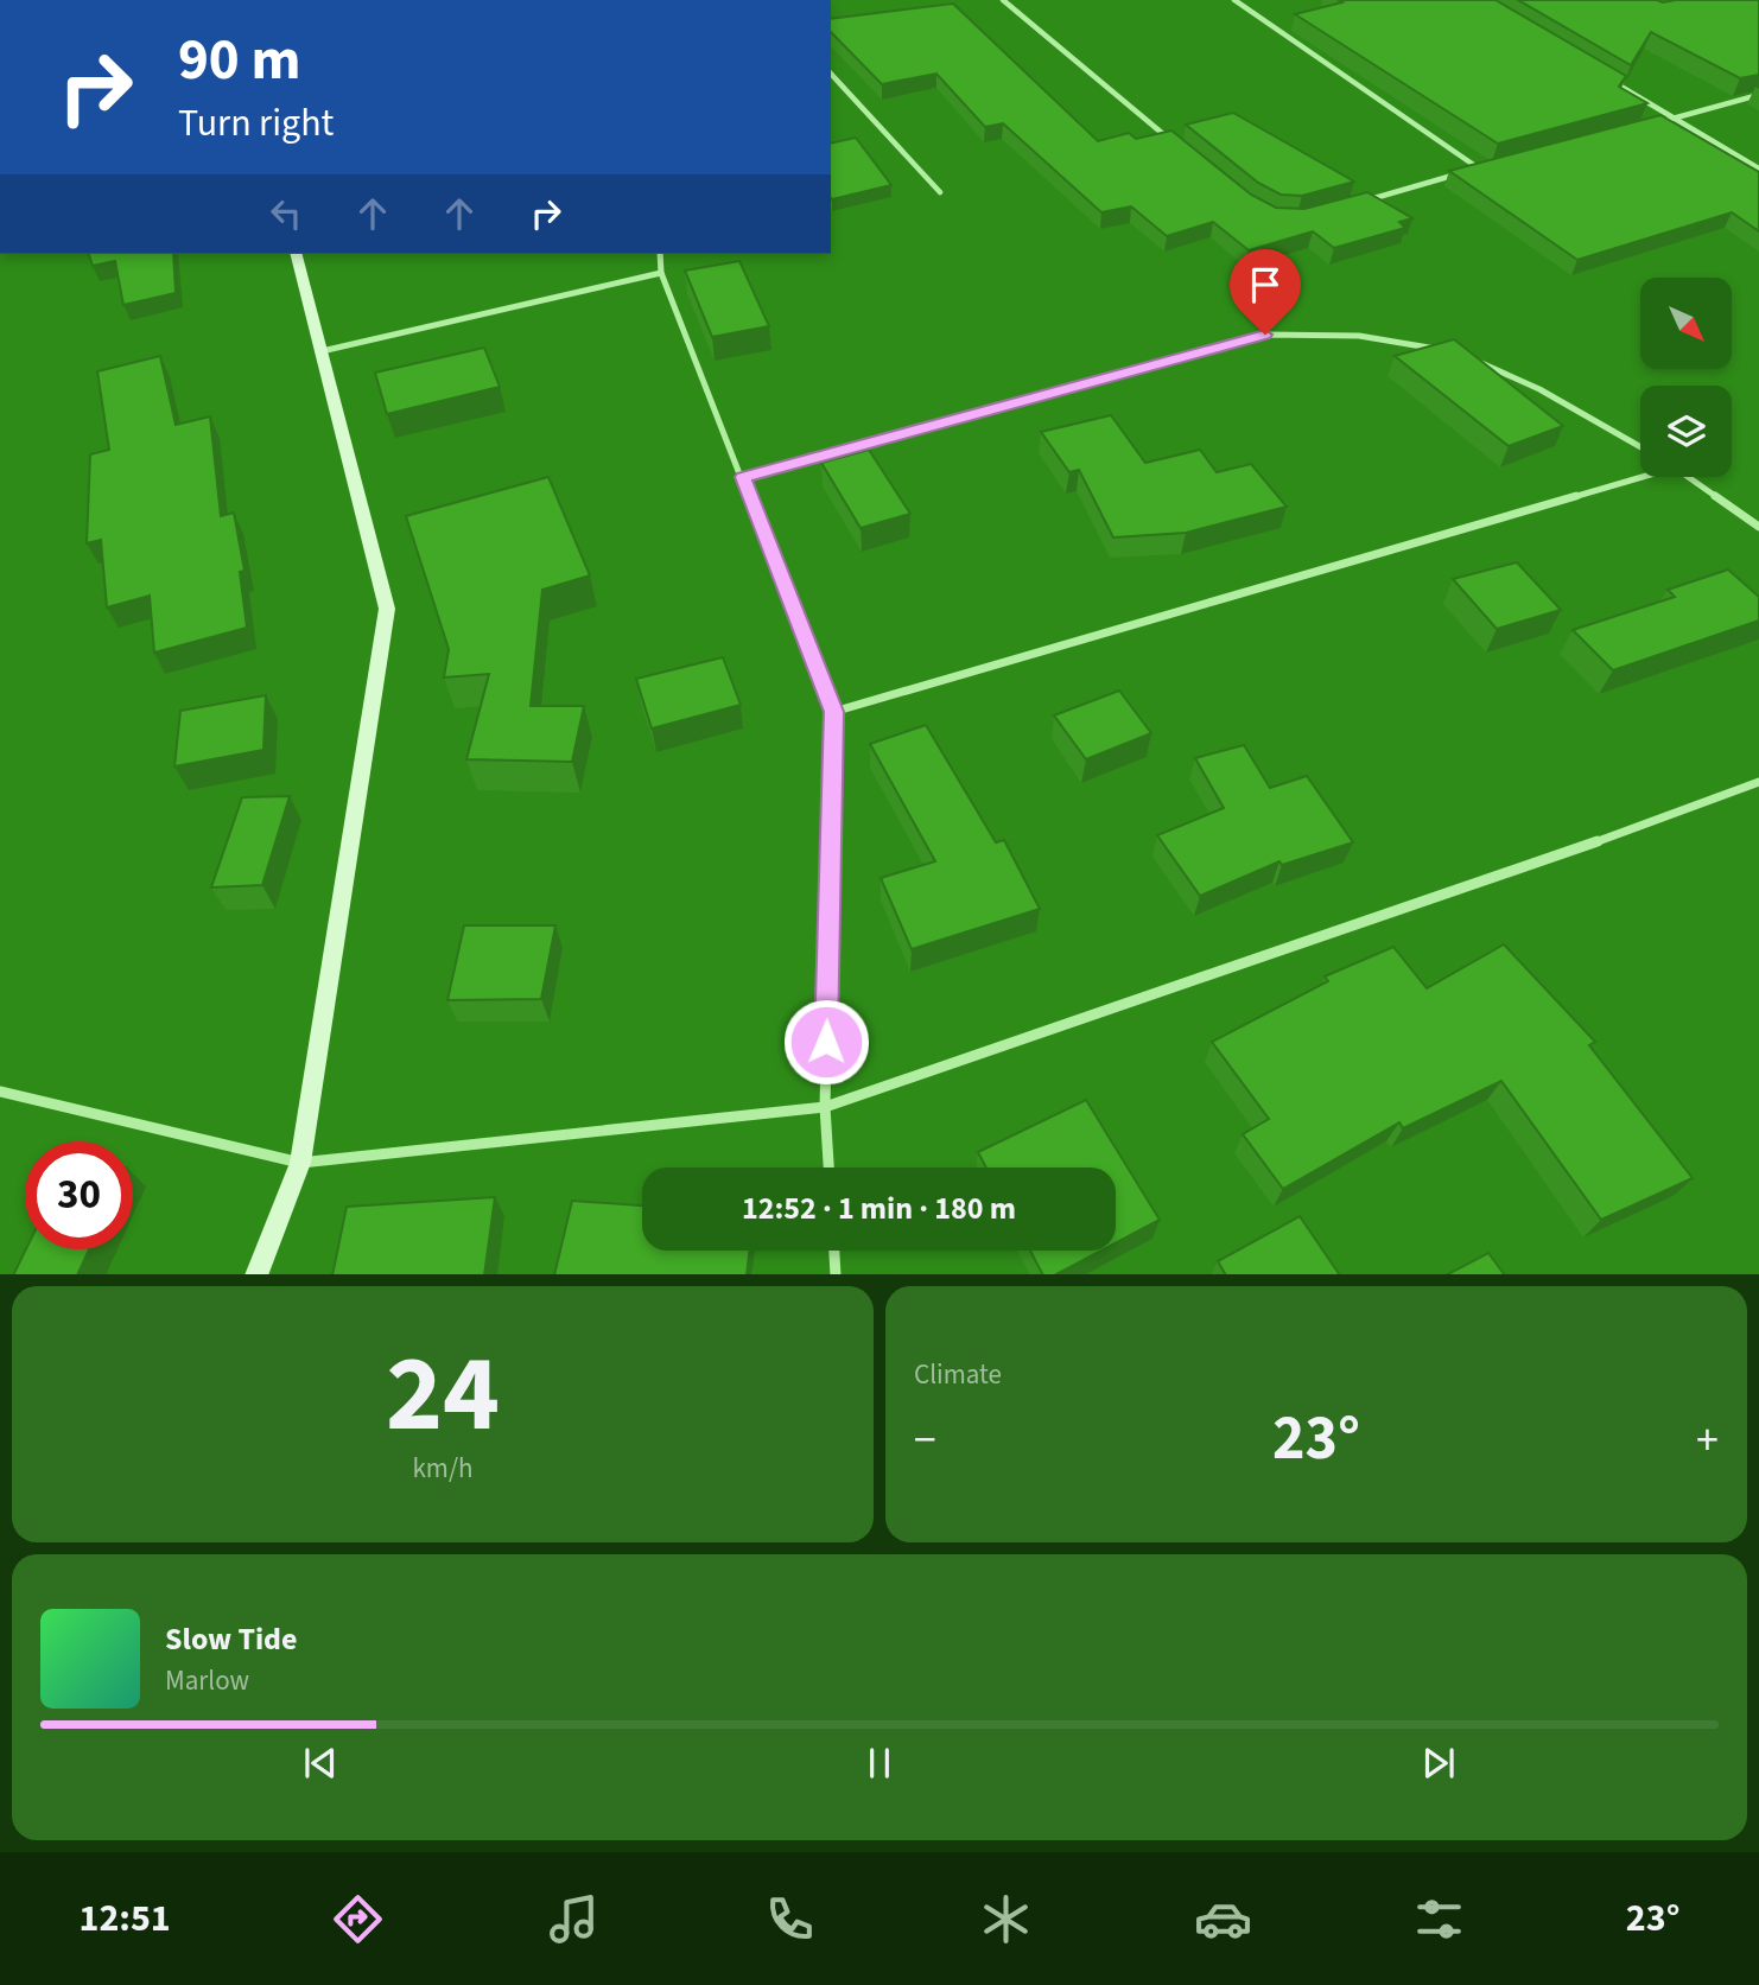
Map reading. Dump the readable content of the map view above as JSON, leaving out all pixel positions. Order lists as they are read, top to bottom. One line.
{"north":"bottom right","page":{"turn":["90 m","Turn right"],"limit":"30","trip":"12:52 · 1 min · 180 m","tile":[["24","km/h"],"Climate"],"heat":["−","23°","+"],"song":["Slow Tide","Marlow"],"tabs":["12:51","23°"]}}
